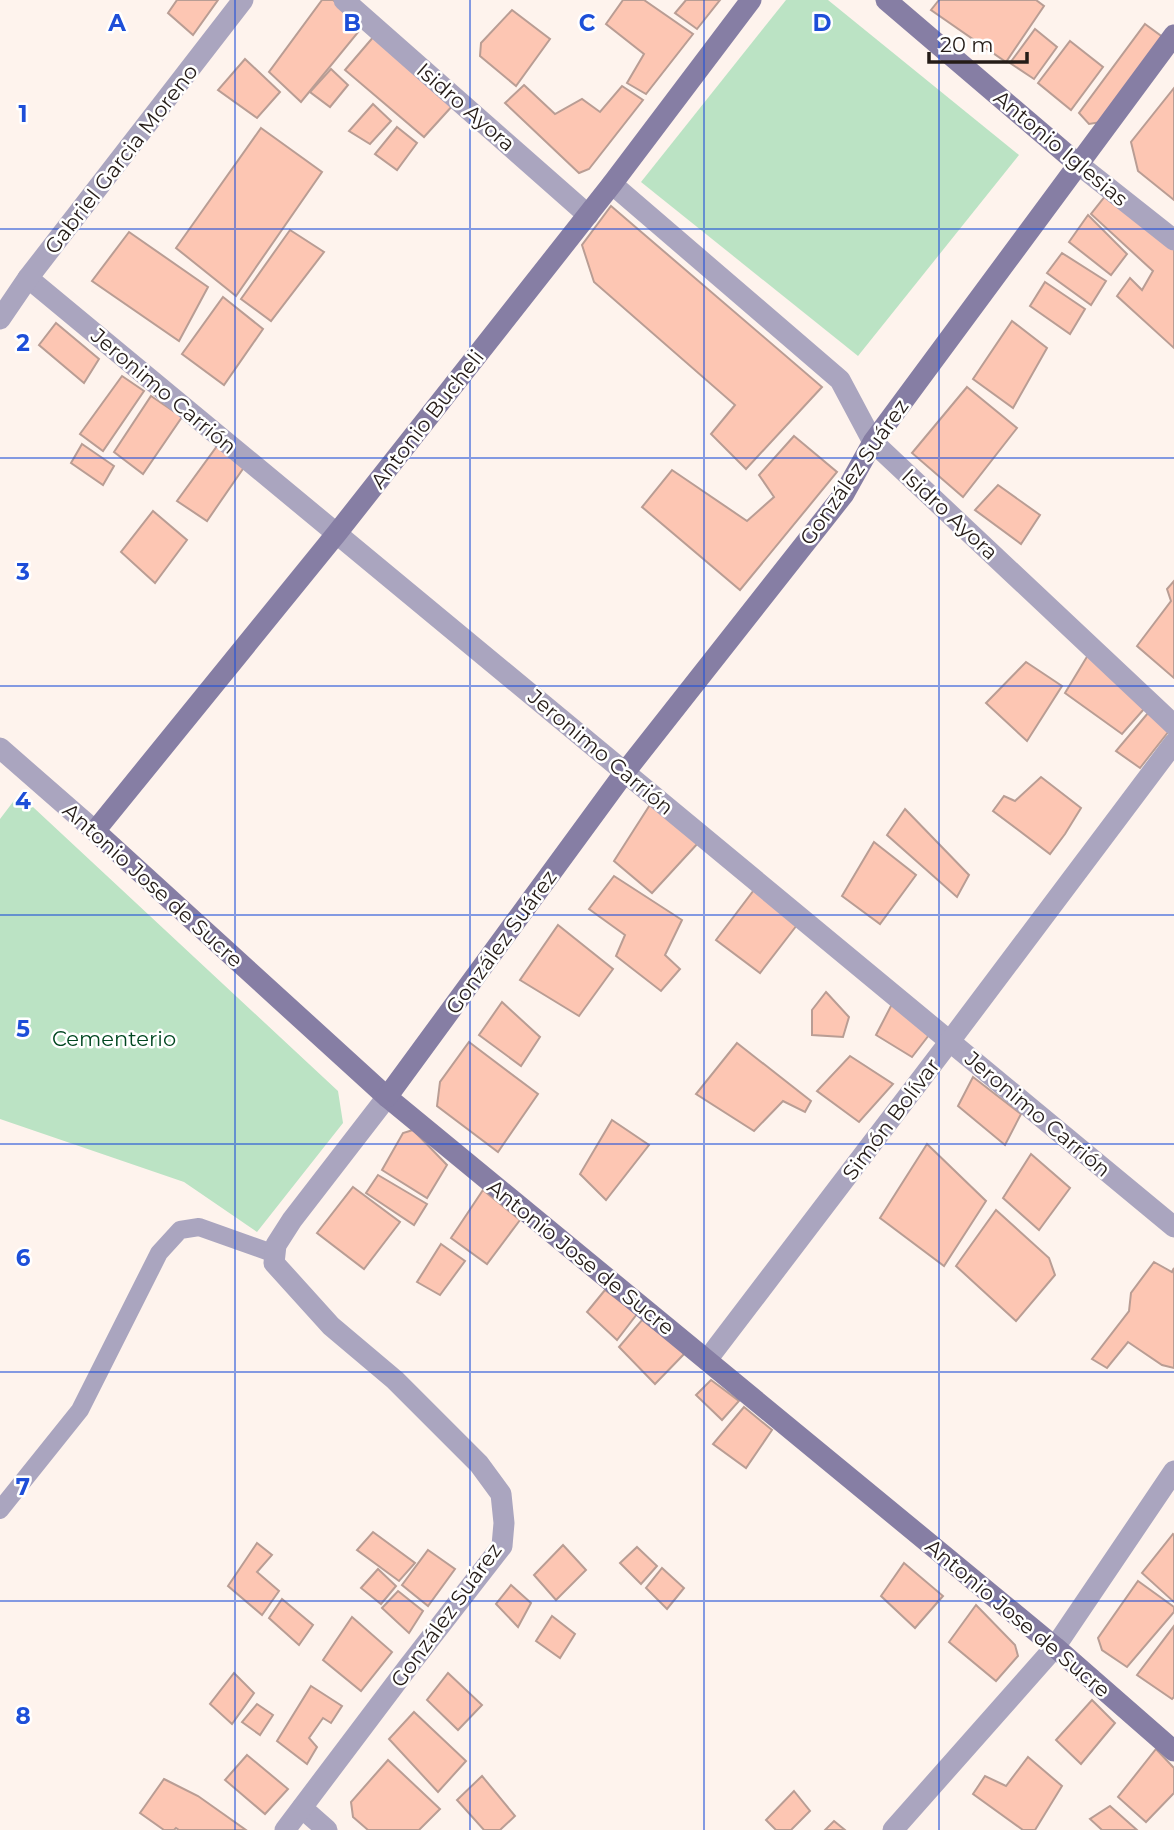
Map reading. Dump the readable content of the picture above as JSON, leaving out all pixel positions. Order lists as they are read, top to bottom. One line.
{"streets":{"street":["Isidro Ayora","Antonio Iglesias","Gabriel Garcia Moreno","Jeronimo Carrión","Antonio Bucheli","González Suárez","Antonio Jose de Sucre","Simón Bolívar"]},"crossings":[["Isidro Ayora","Antonio Bucheli"],["Isidro Ayora","González Suárez"],["Antonio Iglesias","González Suárez"],["Gabriel Garcia Moreno","Jeronimo Carrión"],["Jeronimo Carrión","Antonio Bucheli"],["Jeronimo Carrión","González Suárez"],["Jeronimo Carrión","Simón Bolívar"],["Antonio Bucheli","Antonio Jose de Sucre"],["González Suárez","Antonio Jose de Sucre"],["Antonio Jose de Sucre","Simón Bolívar"]],"parks":["Cementerio"],"scale_bar":"20 m","grid":{"columns":["A","B","C","D"],"rows":["1","2","3","4","5","6","7","8"]}}
